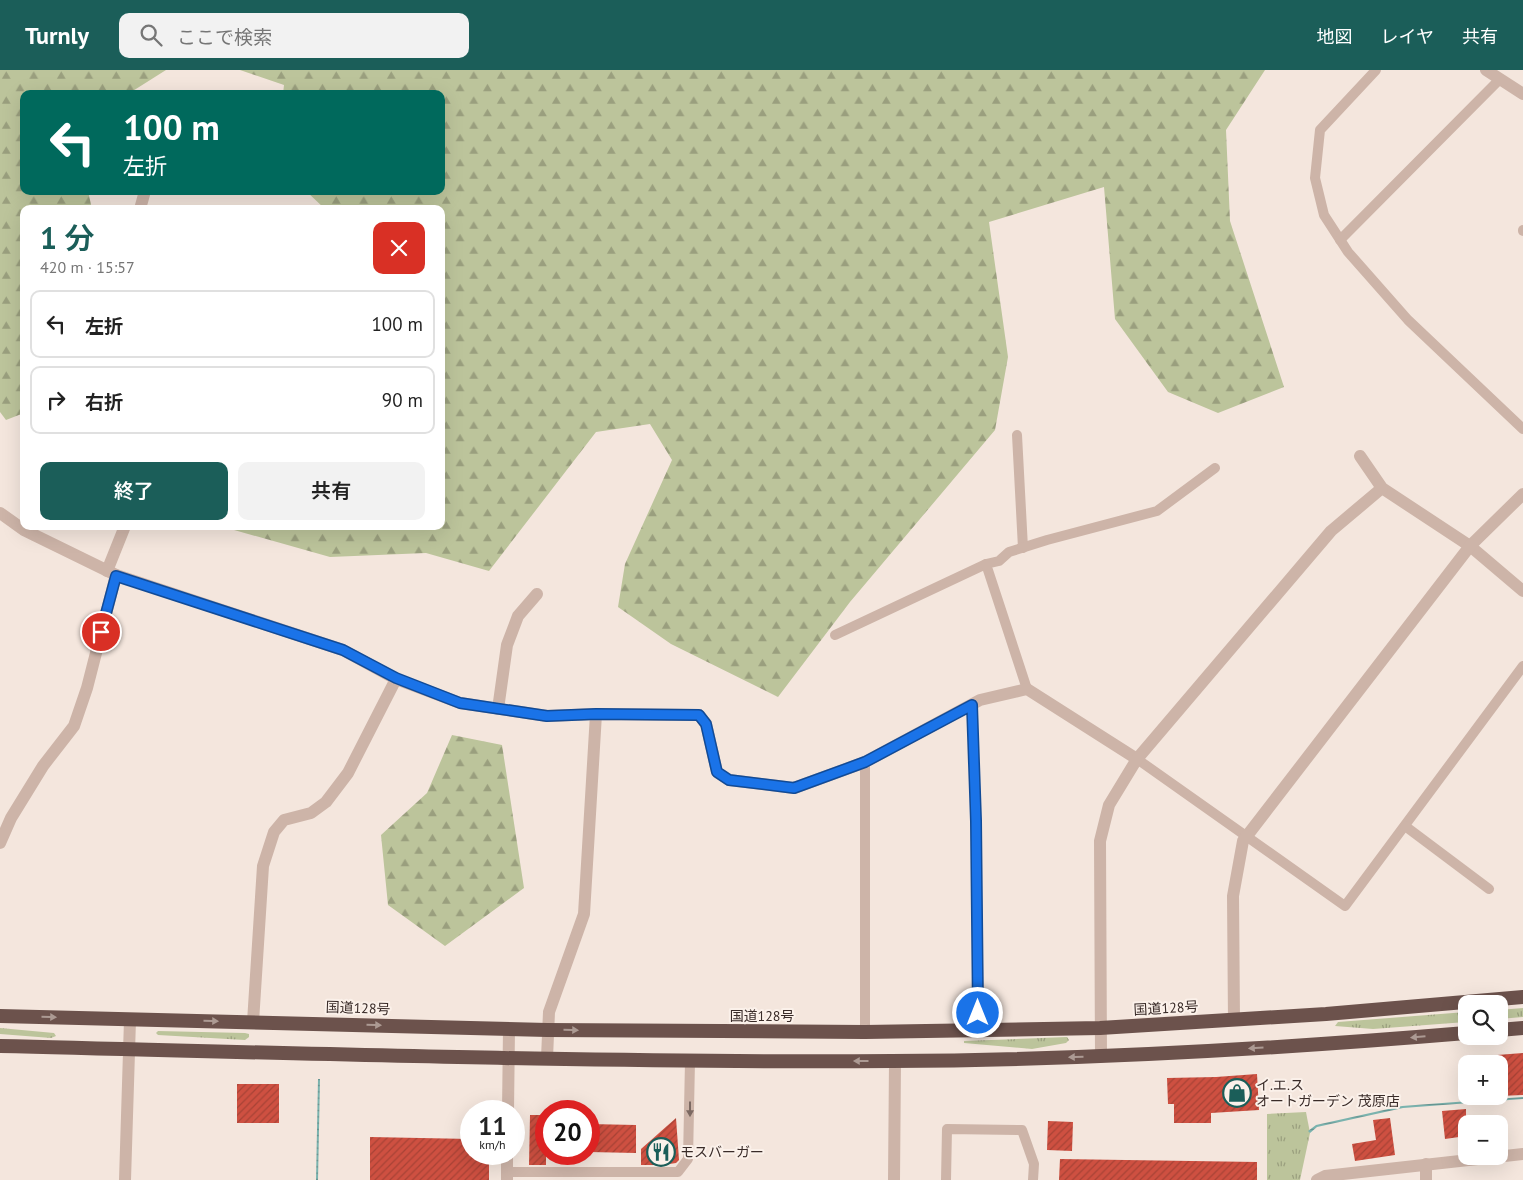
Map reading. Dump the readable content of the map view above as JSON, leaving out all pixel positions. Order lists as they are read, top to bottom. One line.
{"streets":{"highway":["国道128号"]},"places":{"shop":["イ.エ.ス オートガーデン 茂原店"],"restaurant":["モスバーガー"]},"page":{"header":"Turnly","search":"ここで検索","nav":["地図","レイヤ","共有"],"turn":["100 m","左折"],"heading":["1 分","420 m · 15:57"],"list":[{"name":"左折","value":"100 m"},{"name":"右折","value":"90 m"}],"buttons":["終了","共有"],"map_buttons":["+","−"],"speed":"11 km/h","limit":"20"}}
